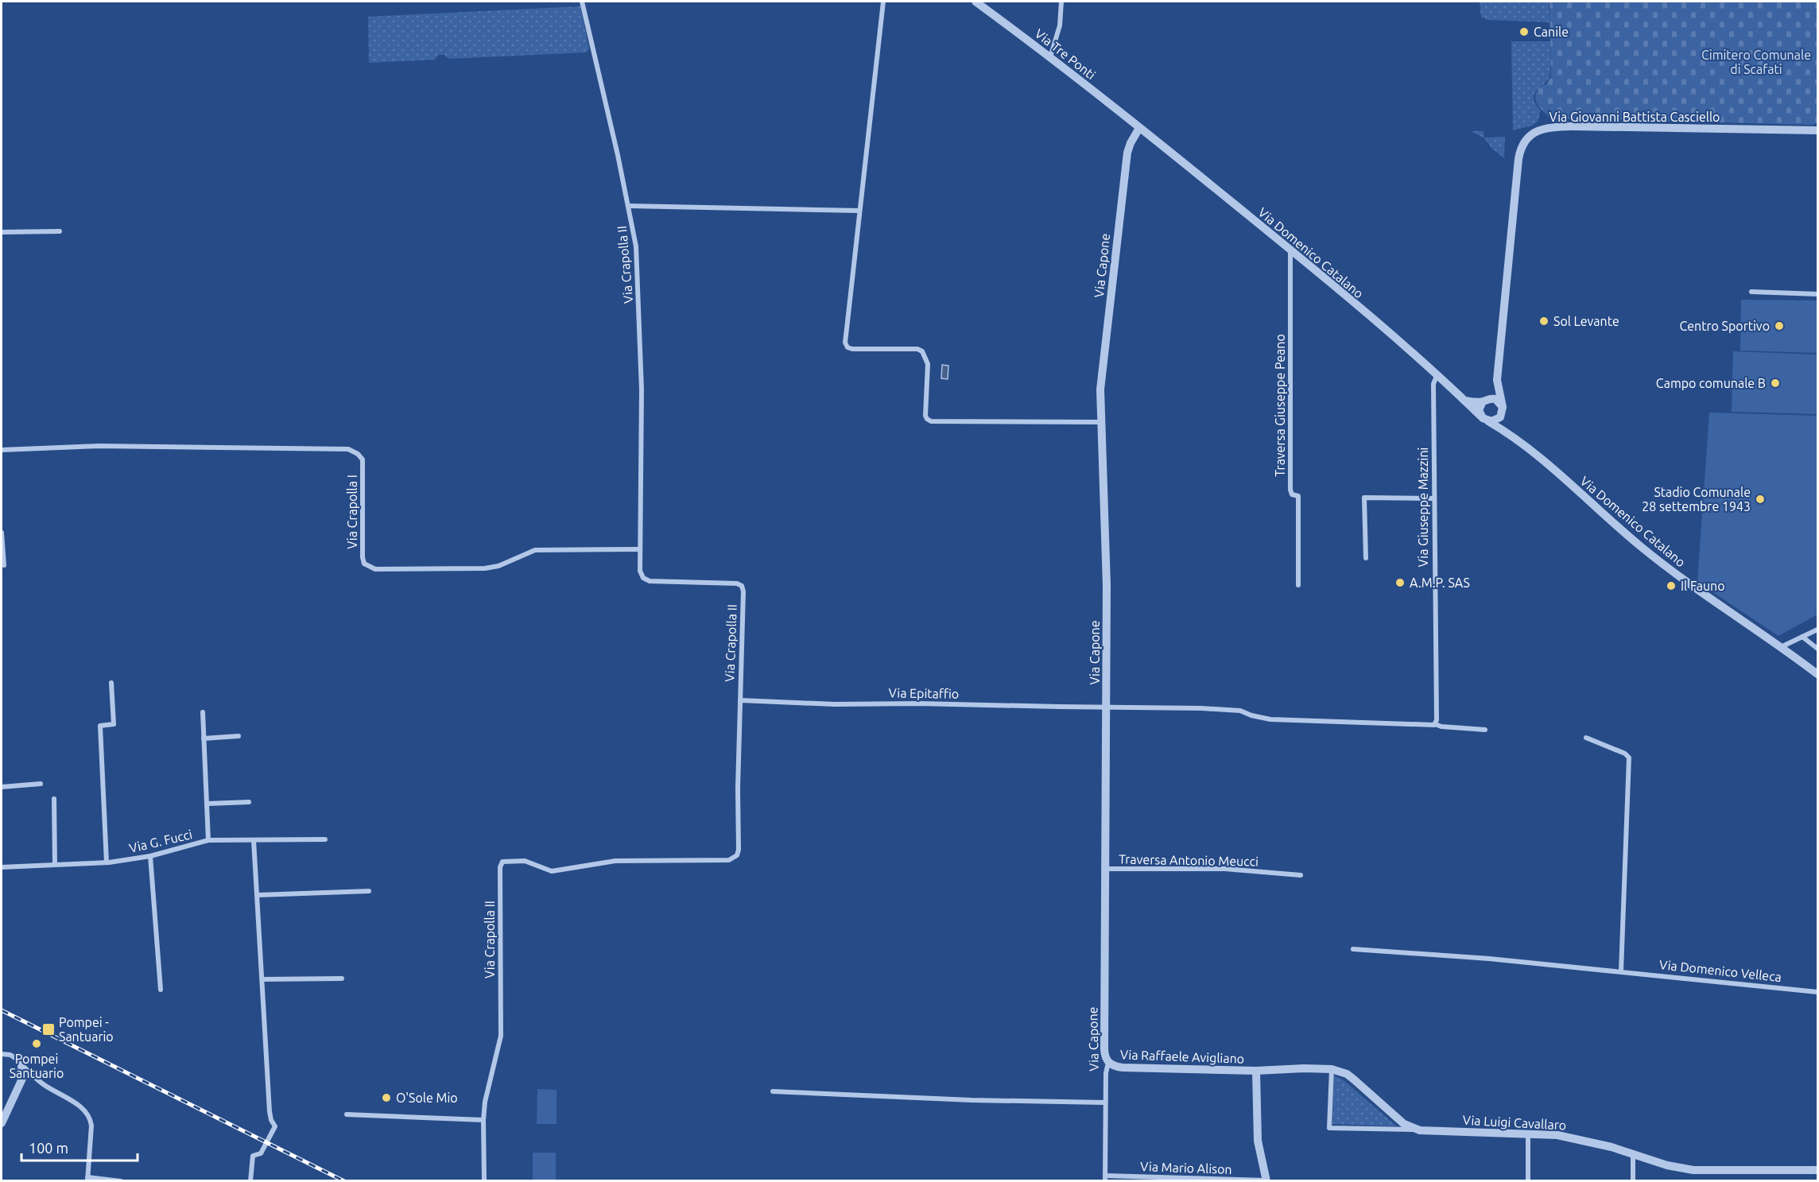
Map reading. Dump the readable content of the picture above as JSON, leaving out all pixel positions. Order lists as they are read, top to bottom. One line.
{"streets":{"street":["Via Tre Ponti","Via Giovanni Battista Casciello","Via Domenico Catalano","Via Crapolla II","Via Capone","Traversa Giuseppe Peano","Via Giuseppe Mazzini","Via Crapolla I","Via Epitaffio","Via G. Fucci","Traversa Antonio Meucci","Via Domenico Velleca","Via Raffaele Avigliano","Via Luigi Cavallaro","Via Mario Alison"]},"crossings":[["Via Tre Ponti","Via Domenico Catalano"],["Via Tre Ponti","Via Capone"],["Via Giovanni Battista Casciello","Via Domenico Catalano"],["Via Domenico Catalano","Via Capone"],["Via Domenico Catalano","Traversa Giuseppe Peano"],["Via Domenico Catalano","Via Giuseppe Mazzini"],["Via Crapolla II","Via Crapolla I"],["Via Crapolla II","Via Epitaffio"],["Via Capone","Via Epitaffio"],["Via Capone","Traversa Antonio Meucci"],["Via Capone","Via Raffaele Avigliano"],["Via Capone","Via Mario Alison"],["Via Raffaele Avigliano","Via Luigi Cavallaro"]],"parks":["Cimitero Comunale di Scafati"],"places":{"other":["Canile","Sol Levante","Centro Sportivo","Campo comunale B","Stadio Comunale 28 settembre 1943","A.M.P. SAS","Il Fauno","Pompei Santuario","O'Sole Mio"],"transit":["Pompei - Santuario"]},"scale_bar":"100 m"}
